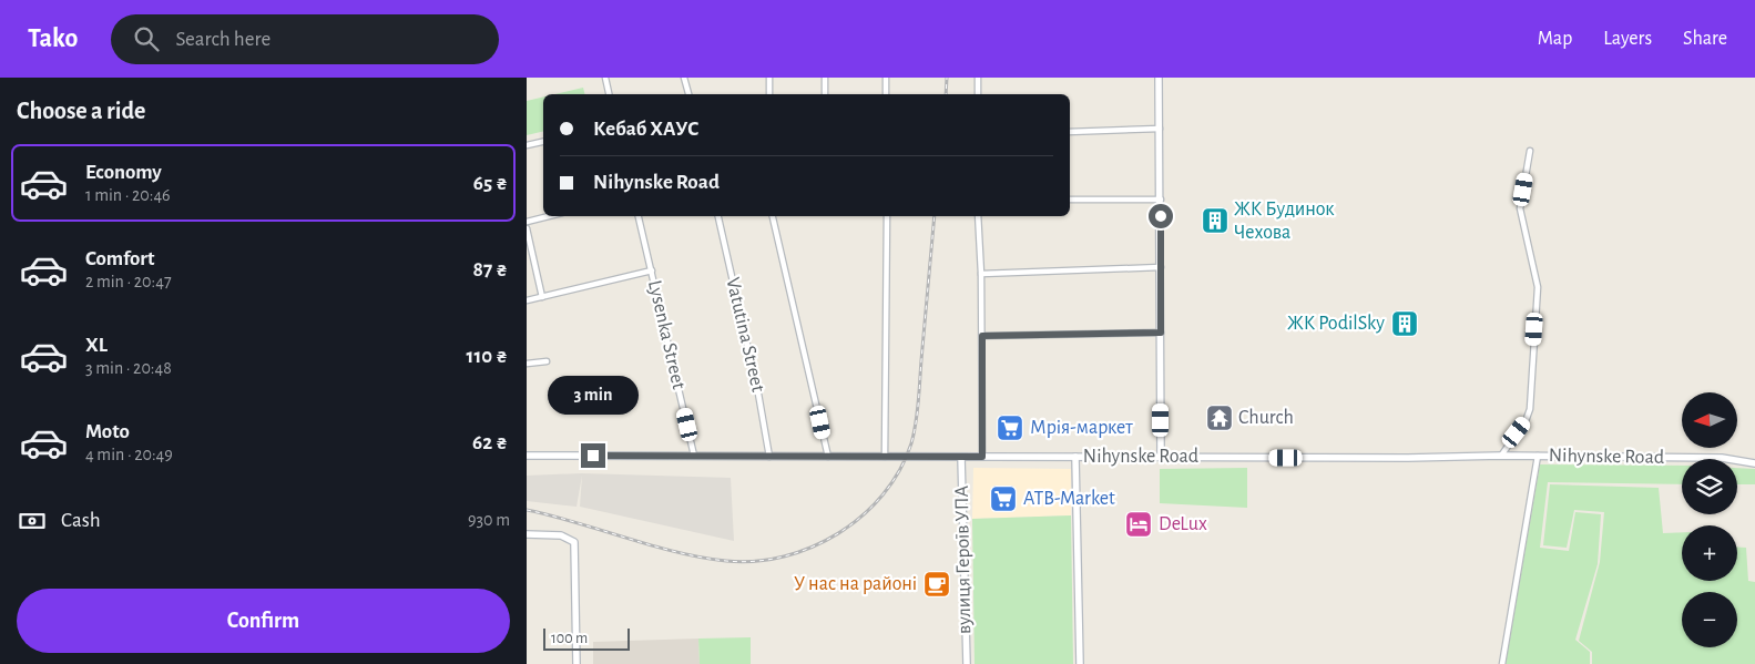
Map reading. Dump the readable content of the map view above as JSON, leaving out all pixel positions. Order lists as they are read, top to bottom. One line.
{"streets":{"main road":["Nihynske Road","вулиця Героїв УПА"],"street":["Lysenka Street","Vatutina Street"]},"crossings":[["Lysenka Street","Nihynske Road"],["Vatutina Street","Nihynske Road"],["Nihynske Road","вулиця Героїв УПА"]],"places":{"building":["ЖК Будинок Чехова","ЖК PodilSky"],"temple":["Church"],"supermarket":["Мрія-маркет","ATB-Market"],"hotel":["DeLux"],"cafe":["У нас на районі"]},"scale_bar":"100 m","north":"left","page":{"header":"Tako","search":"Search here","nav":["Map","Layers","Share"],"heading":"Choose a ride","banner":["Кебаб ХАУС","Nihynske Road"],"list":[{"name":"Economy","note":"1 min · 20:46","value":"65 ₴"},{"name":"Comfort","note":"2 min · 20:47","value":"87 ₴"},{"name":"XL","note":"3 min · 20:48","value":"110 ₴"},{"name":"Moto","note":"4 min · 20:49","value":"62 ₴"}],"bubble":"3 min","map_buttons":["+","−"],"pay":["Cash","930 m"],"buttons":"Confirm","scale":"100 m"}}
